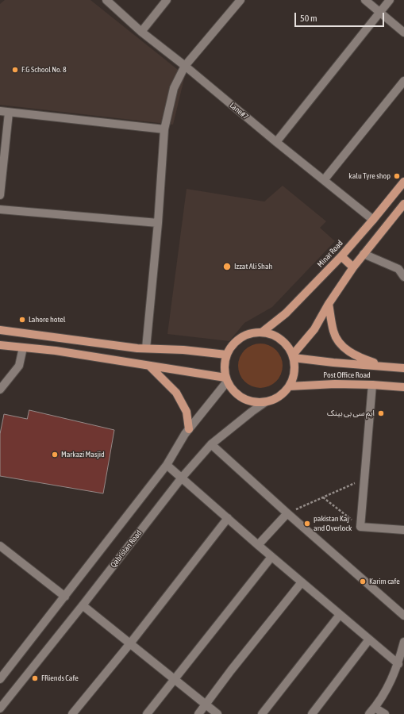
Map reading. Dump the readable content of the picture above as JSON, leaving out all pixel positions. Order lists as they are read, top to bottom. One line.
{"streets":{"main road":["Minar Road","Post Office Road"],"street":["Lane#7","Qabristan Road"]},"crossings":[["Lane#7","Minar Road"],["Minar Road","Post Office Road"],["Minar Road","Qabristan Road"],["Post Office Road","Qabristan Road"]],"places":["F.G School No. 8","kalu Tyre shop","Izzat Ali Shah","Lahore hotel","ایم سی بی بینک","Markazi Masjid","pakistan Kaj and Overlock","Karim cafe","FRiends Cafe"],"scale_bar":"50 m"}
